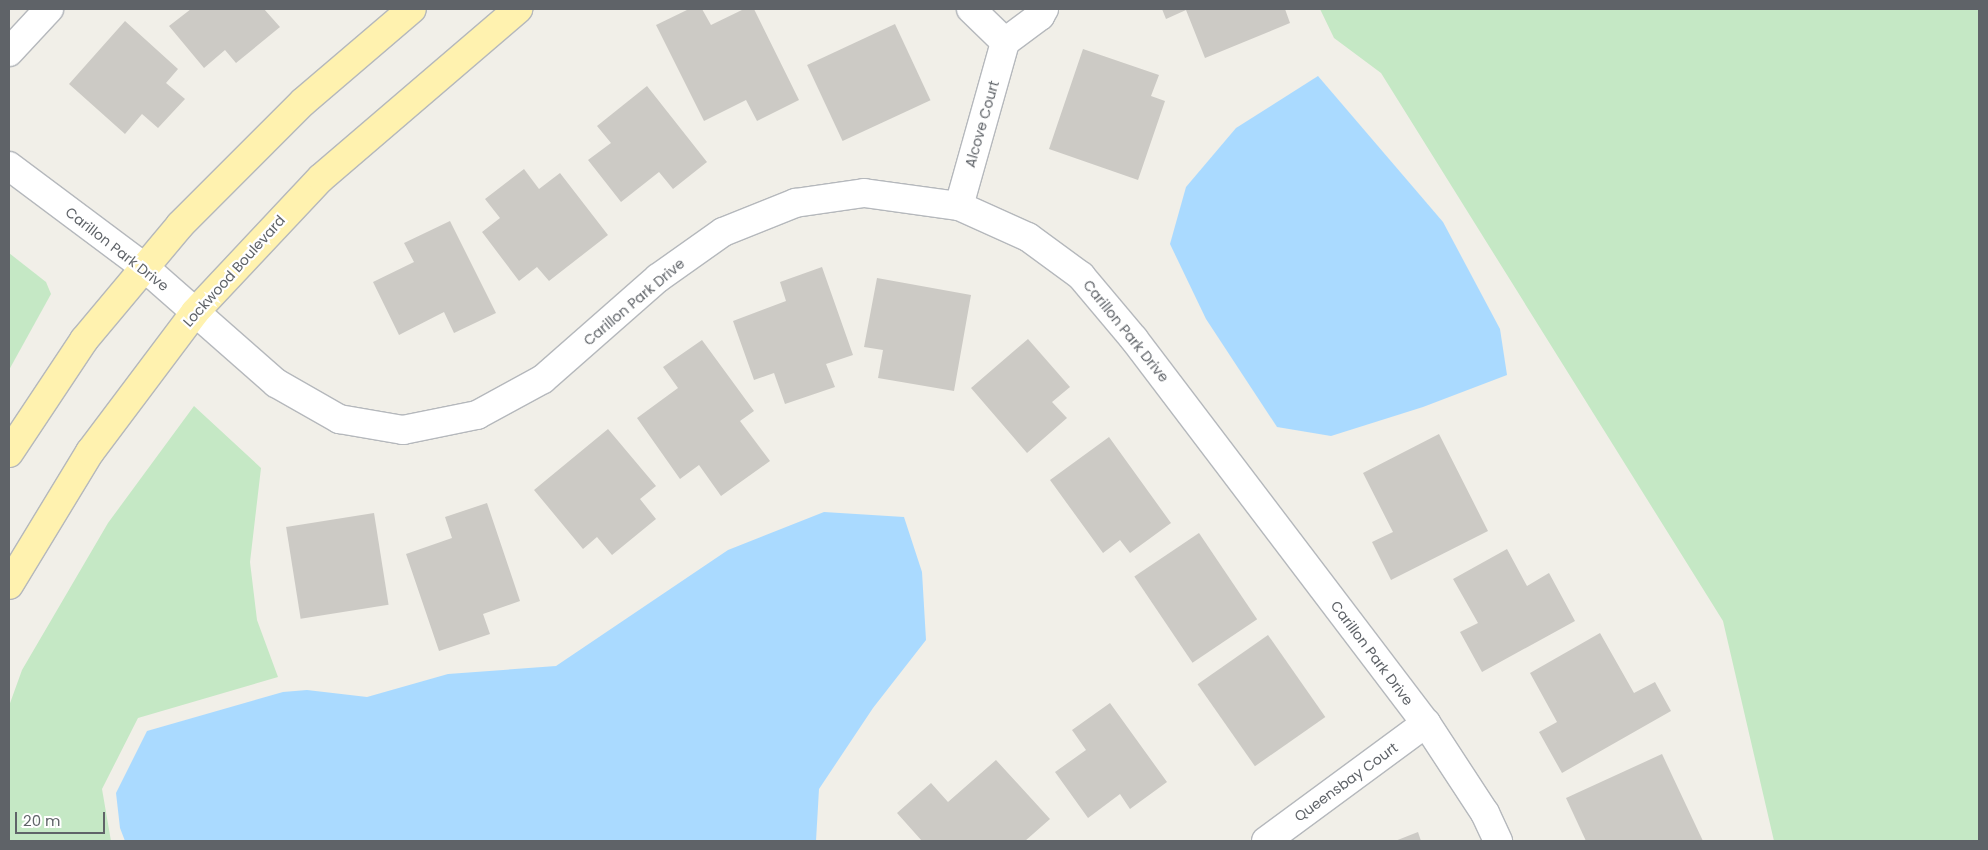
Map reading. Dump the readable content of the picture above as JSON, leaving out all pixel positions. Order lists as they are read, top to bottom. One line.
{"streets":{"main road":["Lockwood Boulevard"],"street":["Alcove Court","Carillon Park Drive","Queensbay Court"]},"crossings":[["Alcove Court","Carillon Park Drive"],["Carillon Park Drive","Lockwood Boulevard"],["Carillon Park Drive","Queensbay Court"]],"scale_bar":"20 m"}
